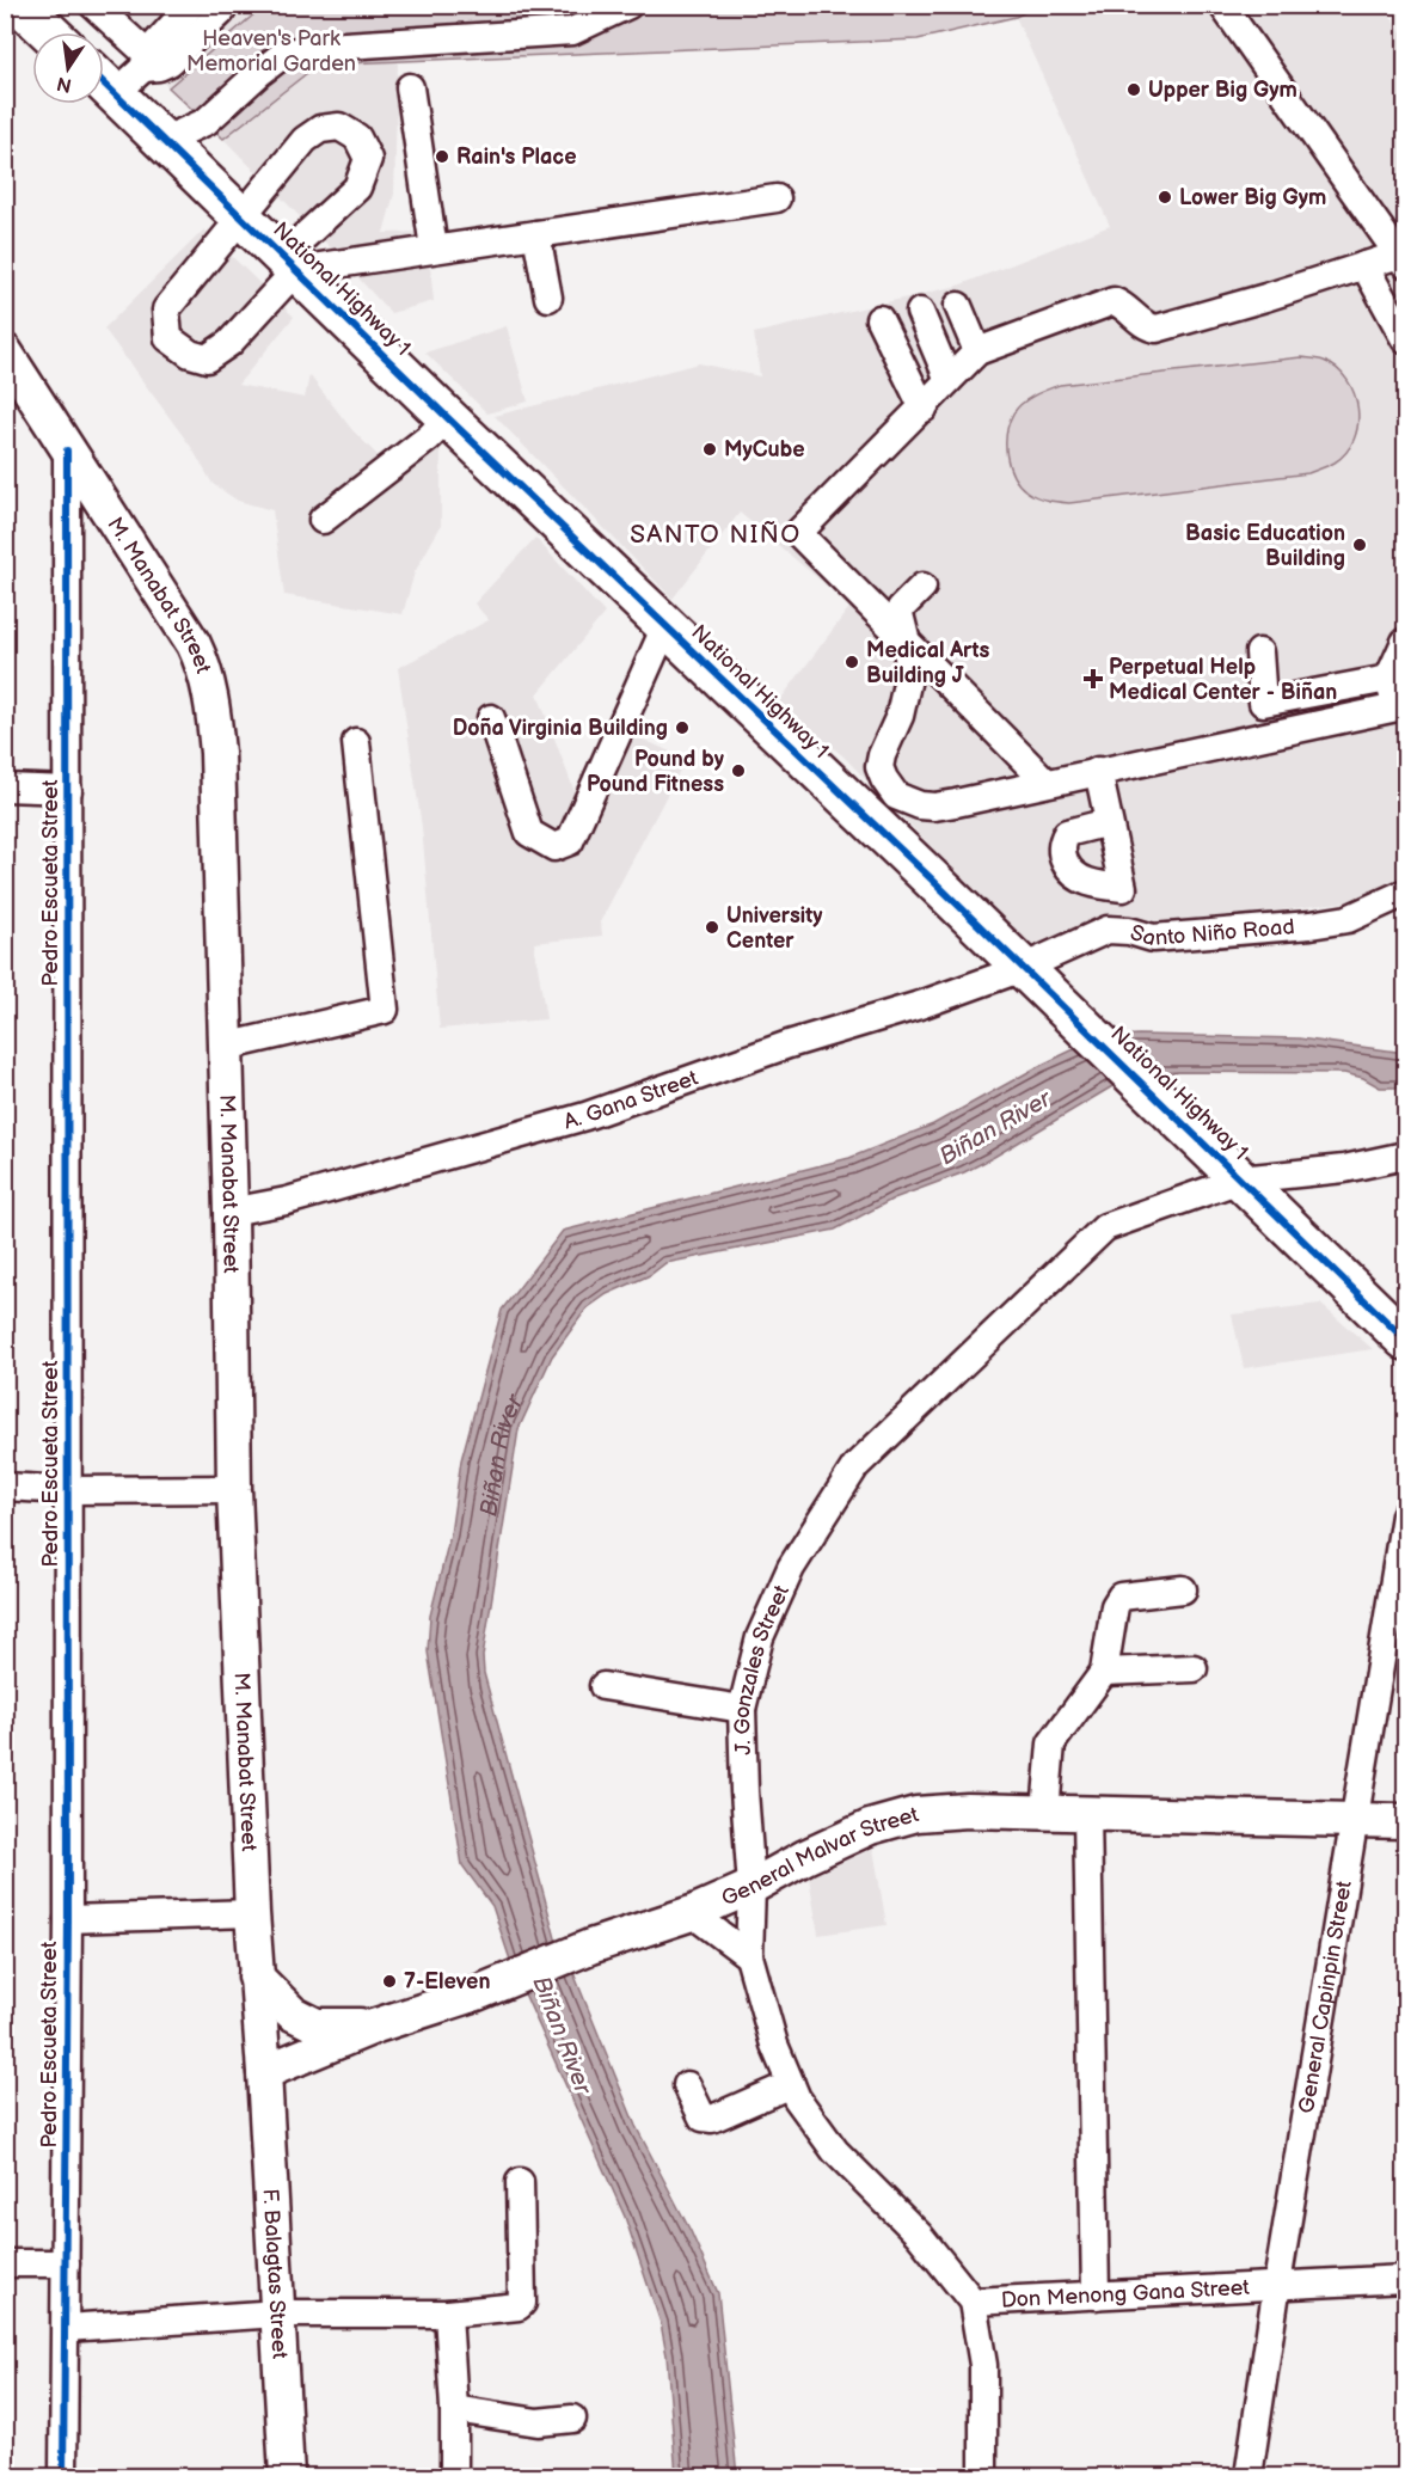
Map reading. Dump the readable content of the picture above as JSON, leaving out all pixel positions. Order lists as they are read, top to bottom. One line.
{"streets":{"highway":["National Highway 1"],"main road":["M. Manabat Street","General Malvar Street","F. Balagtas Street"],"street":["Pedro Escueta Street","Santo Niño Road","A. Gana Street","J. Gonzales Street","General Capinpin Street","Don Menong Gana Street"]},"crossings":[["National Highway 1","Santo Niño Road"],["National Highway 1","A. Gana Street"],["National Highway 1","J. Gonzales Street"],["M. Manabat Street","Pedro Escueta Street"],["M. Manabat Street","A. Gana Street"],["M. Manabat Street","General Malvar Street"],["M. Manabat Street","F. Balagtas Street"],["Santo Niño Road","A. Gana Street"],["J. Gonzales Street","General Malvar Street"],["J. Gonzales Street","Don Menong Gana Street"],["General Malvar Street","General Capinpin Street"],["General Malvar Street","F. Balagtas Street"],["General Capinpin Street","Don Menong Gana Street"]],"districts":["SANTO NIÑO"],"water":["Biñan River"],"parks":["Heaven's Park Memorial Garden"],"places":{"other":["Upper Big Gym","Rain's Place","Lower Big Gym","MyCube","Basic Education Building","Medical Arts Building J","Doña Virginia Building","Pound by Pound Fitness","University Center","7-Eleven"],"health":["Perpetual Help Medical Center - Biñan"]},"north":"bottom"}
